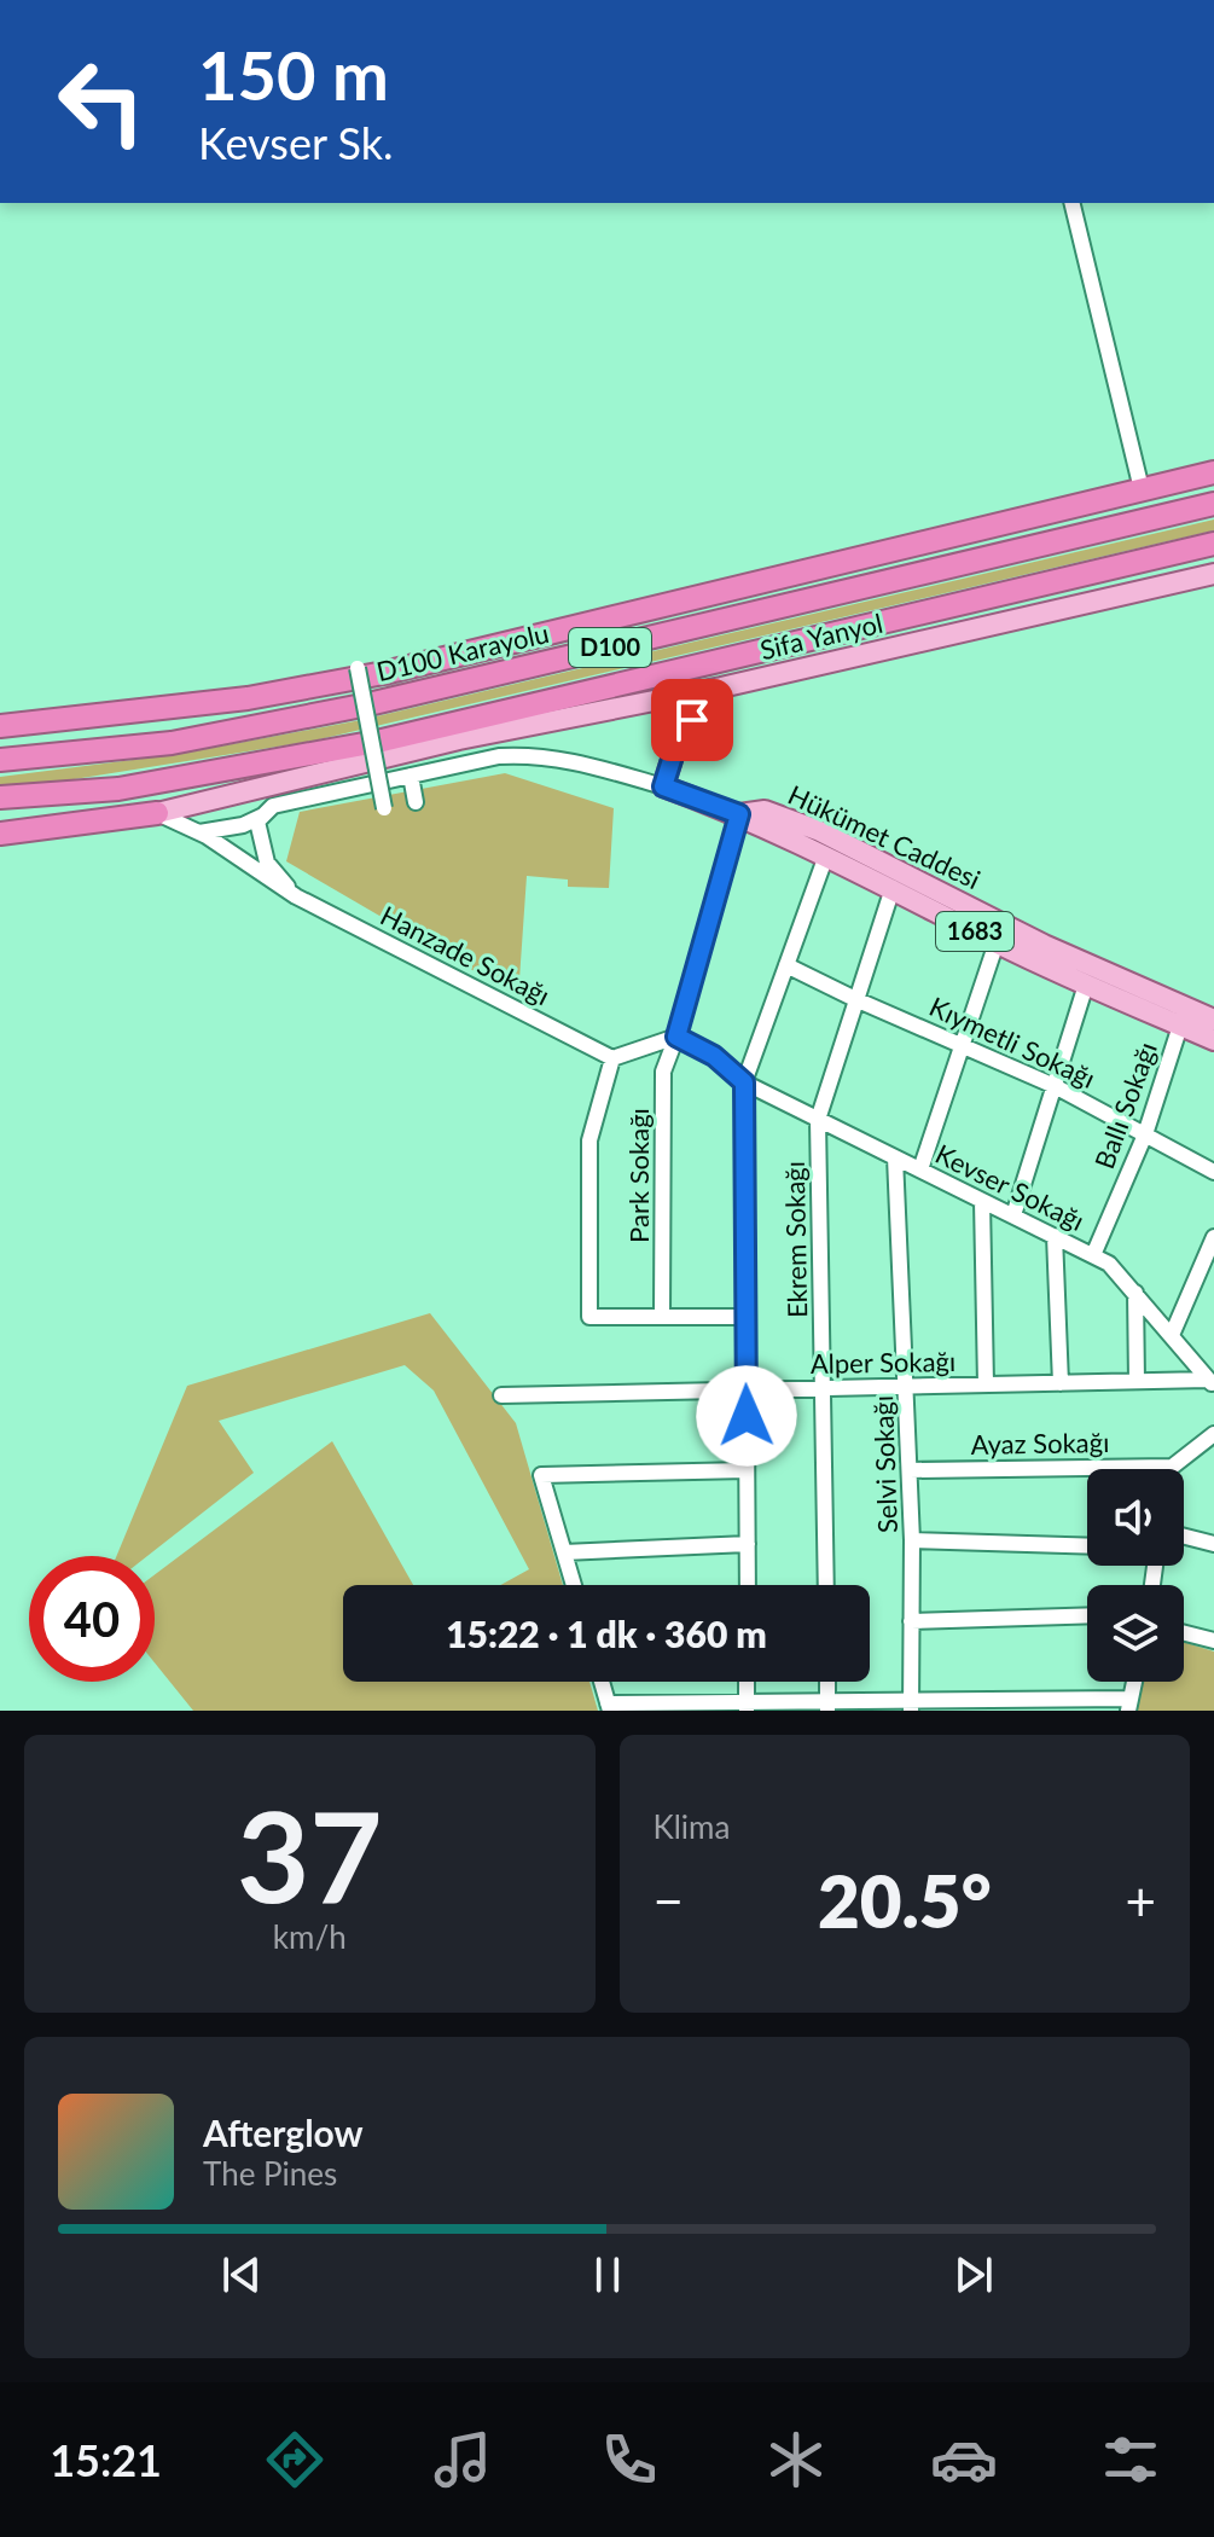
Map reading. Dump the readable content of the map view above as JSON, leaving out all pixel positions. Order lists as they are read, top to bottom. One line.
{"streets":{"highway":["D100","D100 Karayolu"],"main road":["Sifa Yanyol","Hükümet Caddesi","1683"],"street":["Hanzade Sokağı","Kıymetli Sokağı","Ballı Sokağı","Park Sokağı","Kevser Sokağı","Ekrem Sokağı","Alper Sokağı","Ayaz Sokağı","Selvi Sokağı"]},"crossings":[["Sifa Yanyol","Hanzade Sokağı"],["Hükümet Caddesi","Ballı Sokağı"],["Hükümet Caddesi","Park Sokağı"],["Hükümet Caddesi","Ekrem Sokağı"],["Kıymetli Sokağı","Ballı Sokağı"],["Kıymetli Sokağı","Ekrem Sokağı"],["Ballı Sokağı","Kevser Sokağı"],["Park Sokağı","Kevser Sokağı"],["Kevser Sokağı","Ekrem Sokağı"],["Kevser Sokağı","Alper Sokağı"],["Kevser Sokağı","Selvi Sokağı"],["Ekrem Sokağı","Alper Sokağı"],["Alper Sokağı","Selvi Sokağı"],["Ayaz Sokağı","Selvi Sokağı"]],"page":{"turn":["150 m","Kevser Sk."],"limit":"40","trip":"15:22 · 1 dk · 360 m","tile":[["37","km/h"],"Klima"],"heat":["−","20.5°","+"],"song":["Afterglow","The Pines"],"tabs":"15:21"}}
